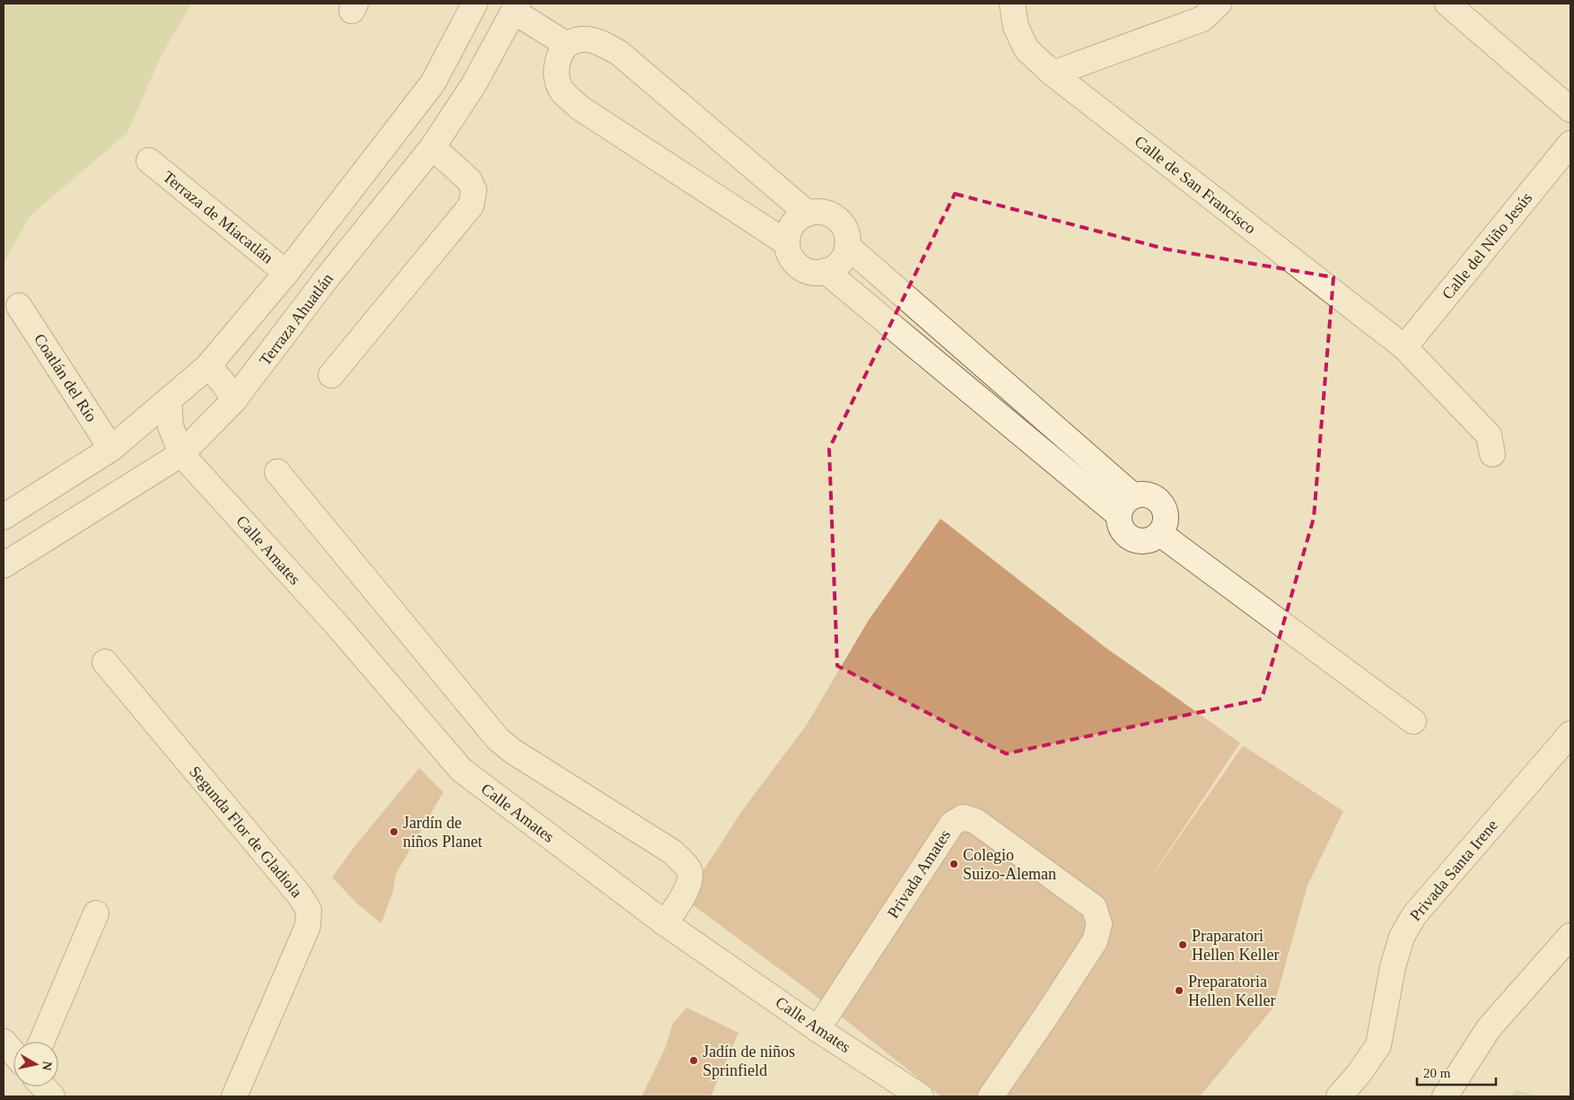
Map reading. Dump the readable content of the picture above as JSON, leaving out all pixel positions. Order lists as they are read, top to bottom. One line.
{"streets":{"street":["Calle de San Francisco","Terraza de Miacatlán","Calle del Niño Jesús","Terraza Ahuatlán","Coatlán del Río","Calle Amates","Segunda Flor de Gladiola","Privada Santa Irene","Privada Amates"]},"crossings":[["Calle de San Francisco","Calle del Niño Jesús"],["Terraza Ahuatlán","Calle Amates"],["Calle Amates","Privada Amates"]],"places":["Jardín de niños Planet","Colegio Suizo-Aleman","Praparatori Hellen Keller","Preparatoria Hellen Keller","Jadín de niños Sprinfield"],"scale_bar":"20 m","north":"right"}
